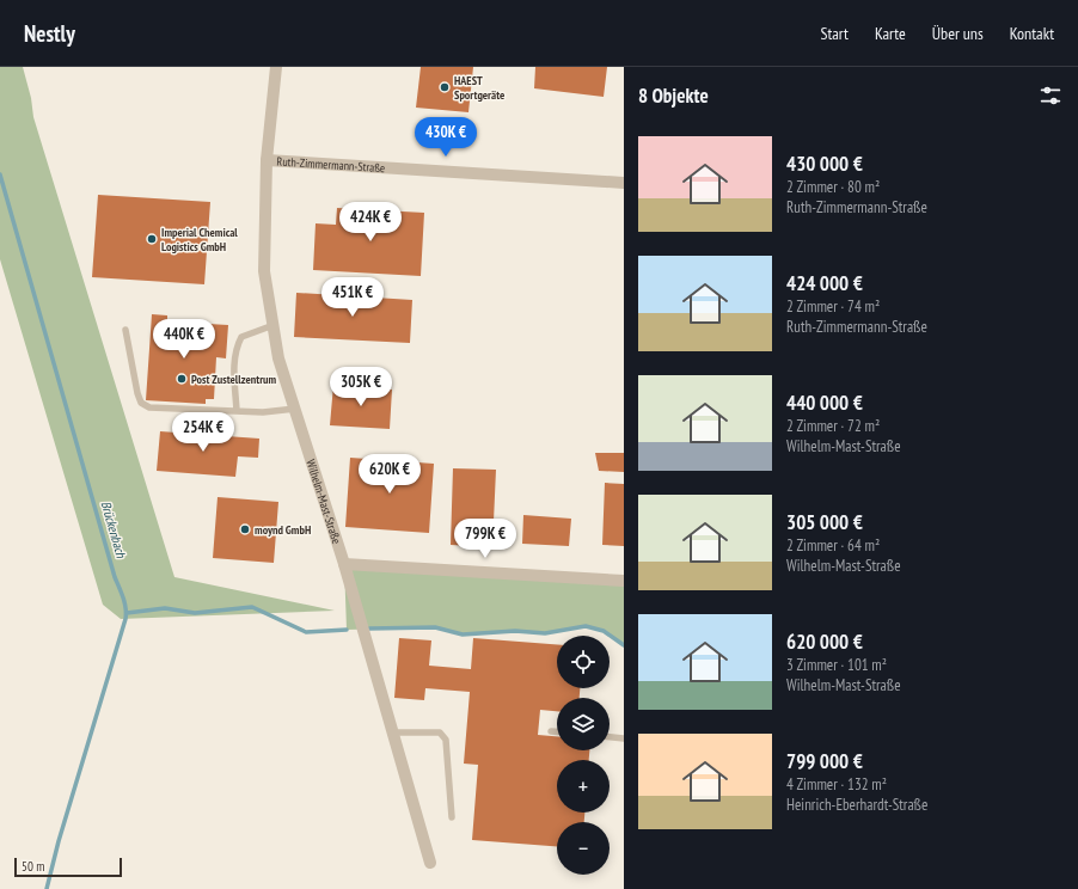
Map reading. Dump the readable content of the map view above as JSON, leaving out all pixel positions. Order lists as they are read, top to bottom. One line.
{"streets":{"street":["Ruth-Zimmermann-Straße","Wilhelm-Mast-Straße"]},"crossings":[["Ruth-Zimmermann-Straße","Wilhelm-Mast-Straße"]],"water":["Brückenbach"],"places":["HAEST Sportgeräte","Imperial Chemical Logistics GmbH","Post Zustellzentrum","moynd GmbH"],"scale_bar":"50 m","page":{"header":"Nestly","nav":["Start","Karte","Über uns","Kontakt"],"heading":"8 Objekte","price":["430K €","424K €","451K €","440K €","305K €","254K €","620K €","799K €"],"list":[{"name":"430 000 €","note":"2 Zimmer · 80 m² · Ruth-Zimmermann-Straße"},{"name":"424 000 €","note":"2 Zimmer · 74 m² · Ruth-Zimmermann-Straße"},{"name":"440 000 €","note":"2 Zimmer · 72 m² · Wilhelm-Mast-Straße"},{"name":"305 000 €","note":"2 Zimmer · 64 m² · Wilhelm-Mast-Straße"},{"name":"620 000 €","note":"3 Zimmer · 101 m² · Wilhelm-Mast-Straße"},{"name":"799 000 €","note":"4 Zimmer · 132 m² · Heinrich-Eberhardt-Straße"}],"map_buttons":["+","−"],"scale":"50 m"}}
